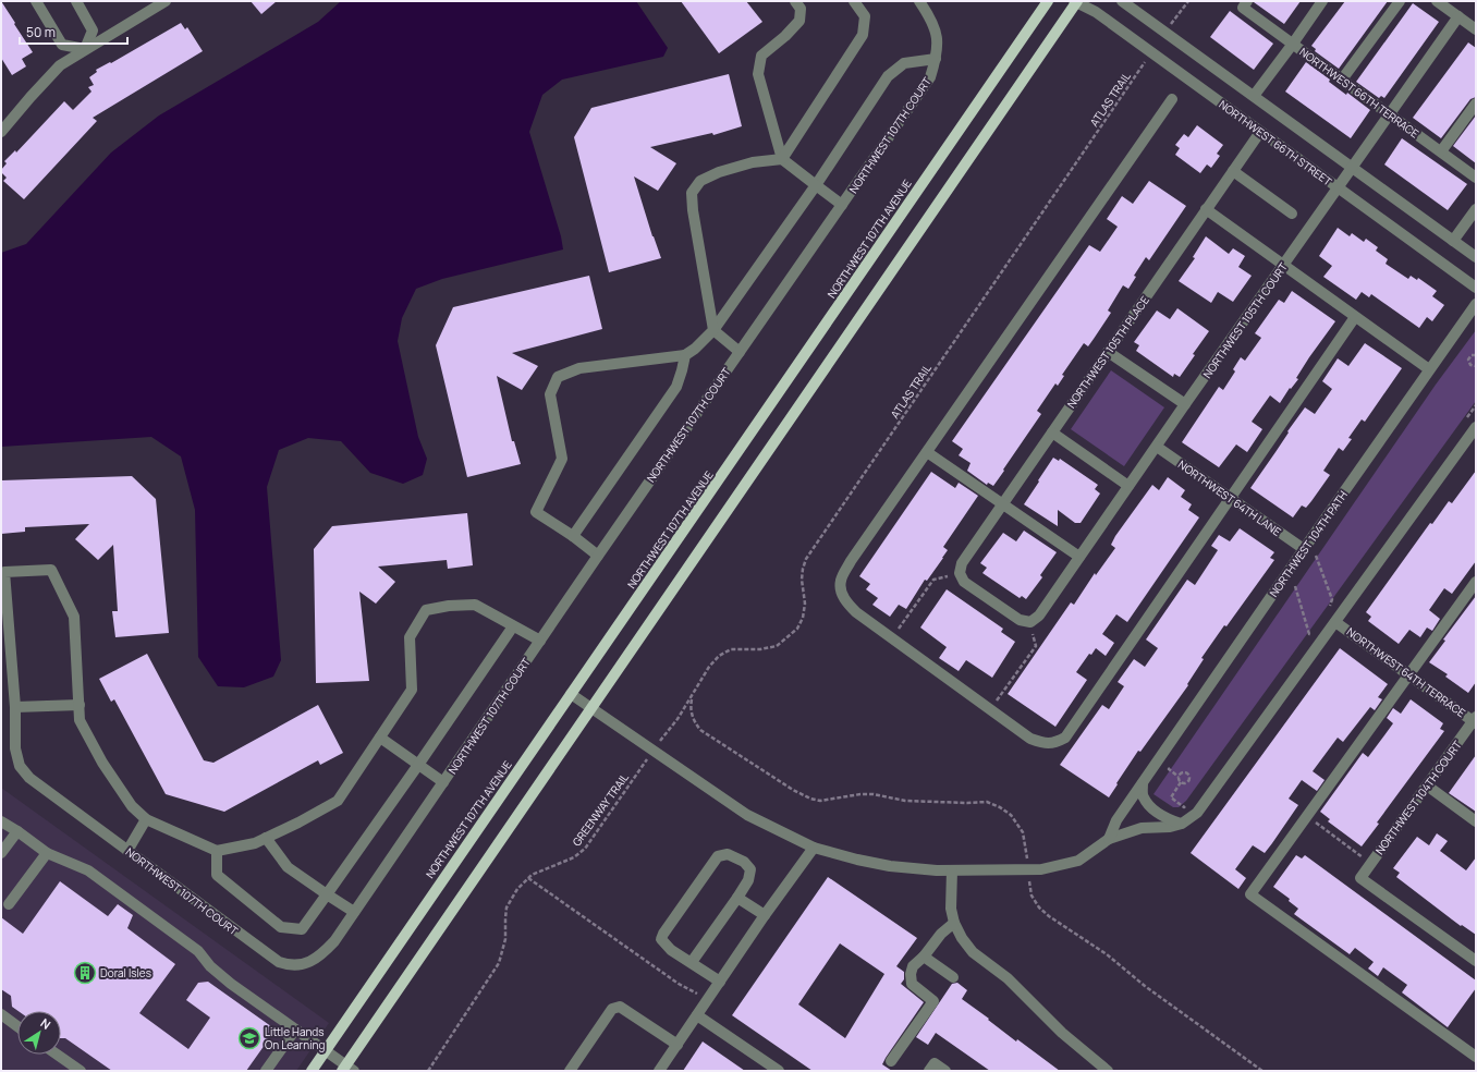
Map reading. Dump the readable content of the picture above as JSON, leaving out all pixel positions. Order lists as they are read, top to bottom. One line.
{"streets":{"main road":["NORTHWEST 107TH AVENUE"],"street":["NORTHWEST 66TH TERRACE","NORTHWEST 107TH COURT","NORTHWEST 66TH STREET","NORTHWEST 105TH COURT","NORTHWEST 105TH PLACE","NORTHWEST 64TH LANE","NORTHWEST 104TH PATH","NORTHWEST 64TH TERRACE","NORTHWEST 104TH COURT"],"path":["ATLAS TRAIL","GREENWAY TRAIL"]},"crossings":[["NORTHWEST 66TH TERRACE","NORTHWEST 105TH COURT"],["ATLAS TRAIL","GREENWAY TRAIL"],["NORTHWEST 66TH STREET","NORTHWEST 105TH COURT"],["NORTHWEST 66TH STREET","NORTHWEST 105TH PLACE"],["NORTHWEST 105TH COURT","NORTHWEST 64TH LANE"],["NORTHWEST 64TH LANE","NORTHWEST 104TH PATH"],["NORTHWEST 64TH TERRACE","NORTHWEST 104TH COURT"]],"places":{"building":["Doral Isles"],"school or university":["Little Hands On Learning"]},"scale_bar":"50 m","north":"top right"}
